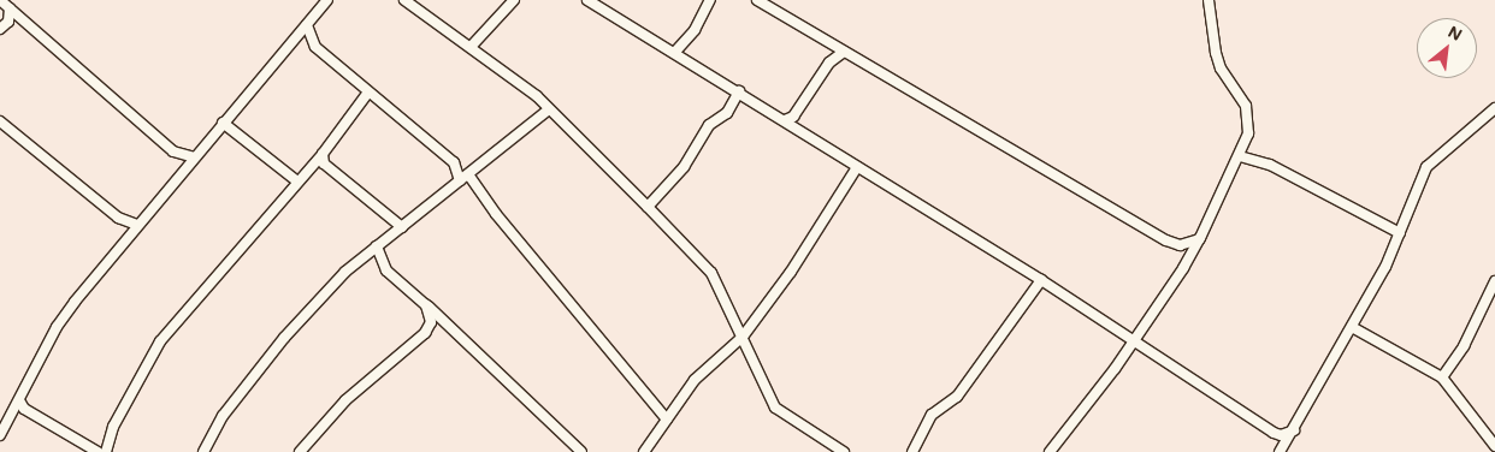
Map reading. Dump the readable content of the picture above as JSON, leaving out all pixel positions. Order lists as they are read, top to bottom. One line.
{"north":"top right"}
